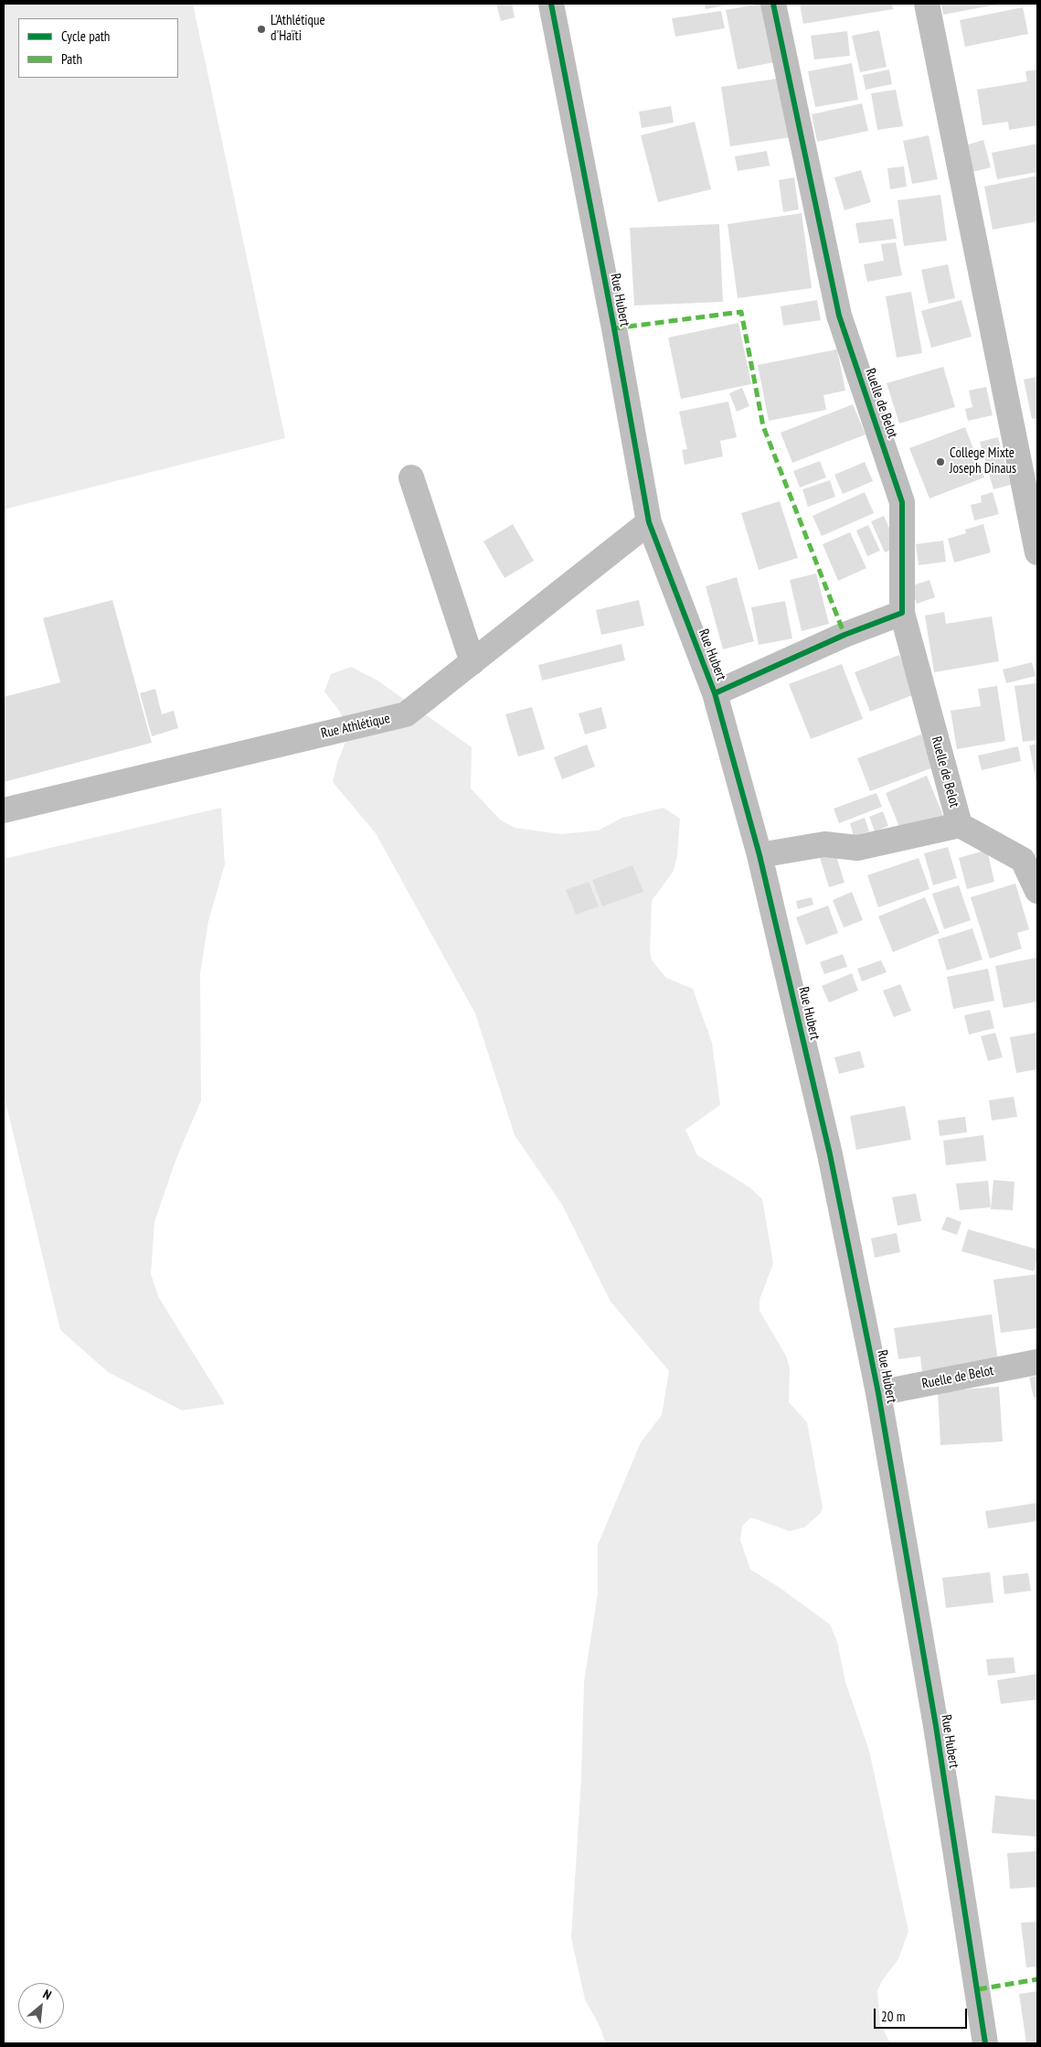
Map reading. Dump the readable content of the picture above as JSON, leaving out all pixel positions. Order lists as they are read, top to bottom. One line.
{"streets":{"street":["Rue Hubert","Ruelle de Belot","Rue Athlétique"]},"crossings":[["Rue Hubert","Ruelle de Belot"],["Rue Hubert","Rue Athlétique"]],"places":["L'Athlétique d'Haïti","College Mixte Joseph Dinaus"],"legend":["Cycle path","Path"],"scale_bar":"20 m","north":"top right"}
